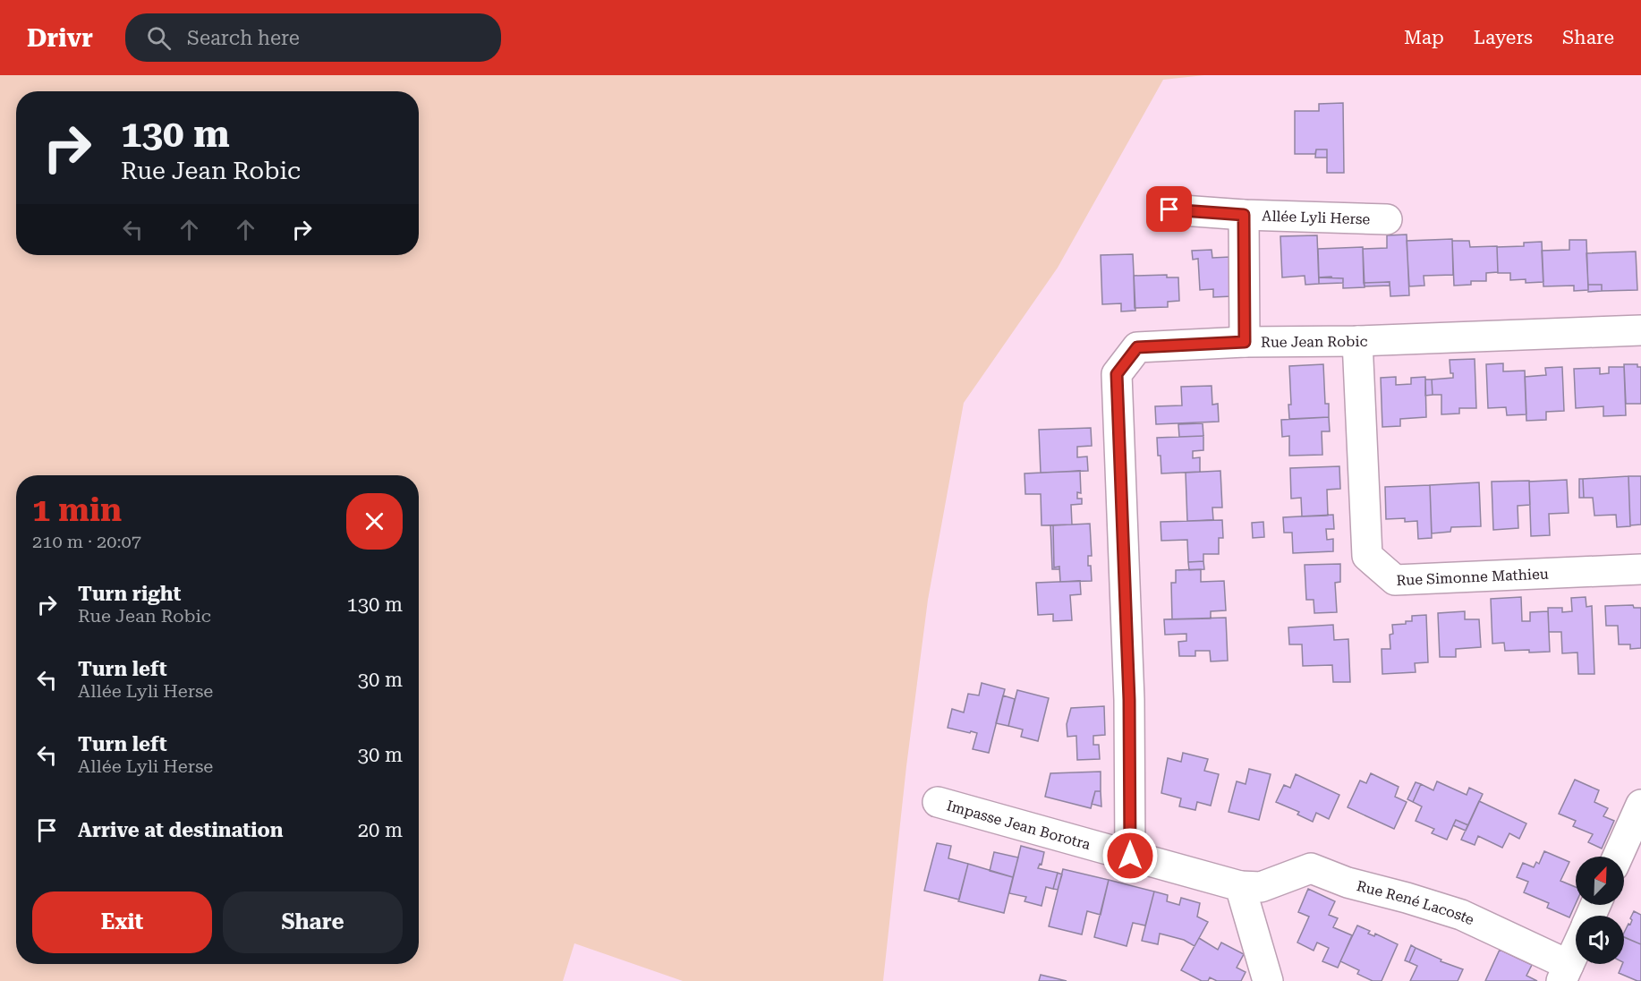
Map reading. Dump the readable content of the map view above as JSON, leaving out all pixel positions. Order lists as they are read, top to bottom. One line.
{"streets":{"street":["Allée Lyli Herse","Rue Jean Robic","Rue Simonne Mathieu","Impasse Jean Borotra","Rue René Lacoste"]},"crossings":[["Allée Lyli Herse","Rue Jean Robic"],["Rue Jean Robic","Rue Simonne Mathieu"],["Rue Jean Robic","Impasse Jean Borotra"]],"north":"top right","page":{"header":"Drivr","search":"Search here","nav":["Map","Layers","Share"],"turn":["130 m","Rue Jean Robic"],"heading":["1 min","210 m · 20:07"],"list":[{"name":"Turn right","note":"Rue Jean Robic","value":"130 m"},{"name":"Turn left","note":"Allée Lyli Herse","value":"30 m"},{"name":"Turn left","note":"Allée Lyli Herse","value":"30 m"},{"name":"Arrive at destination","value":"20 m"}],"buttons":["Exit","Share"]}}
